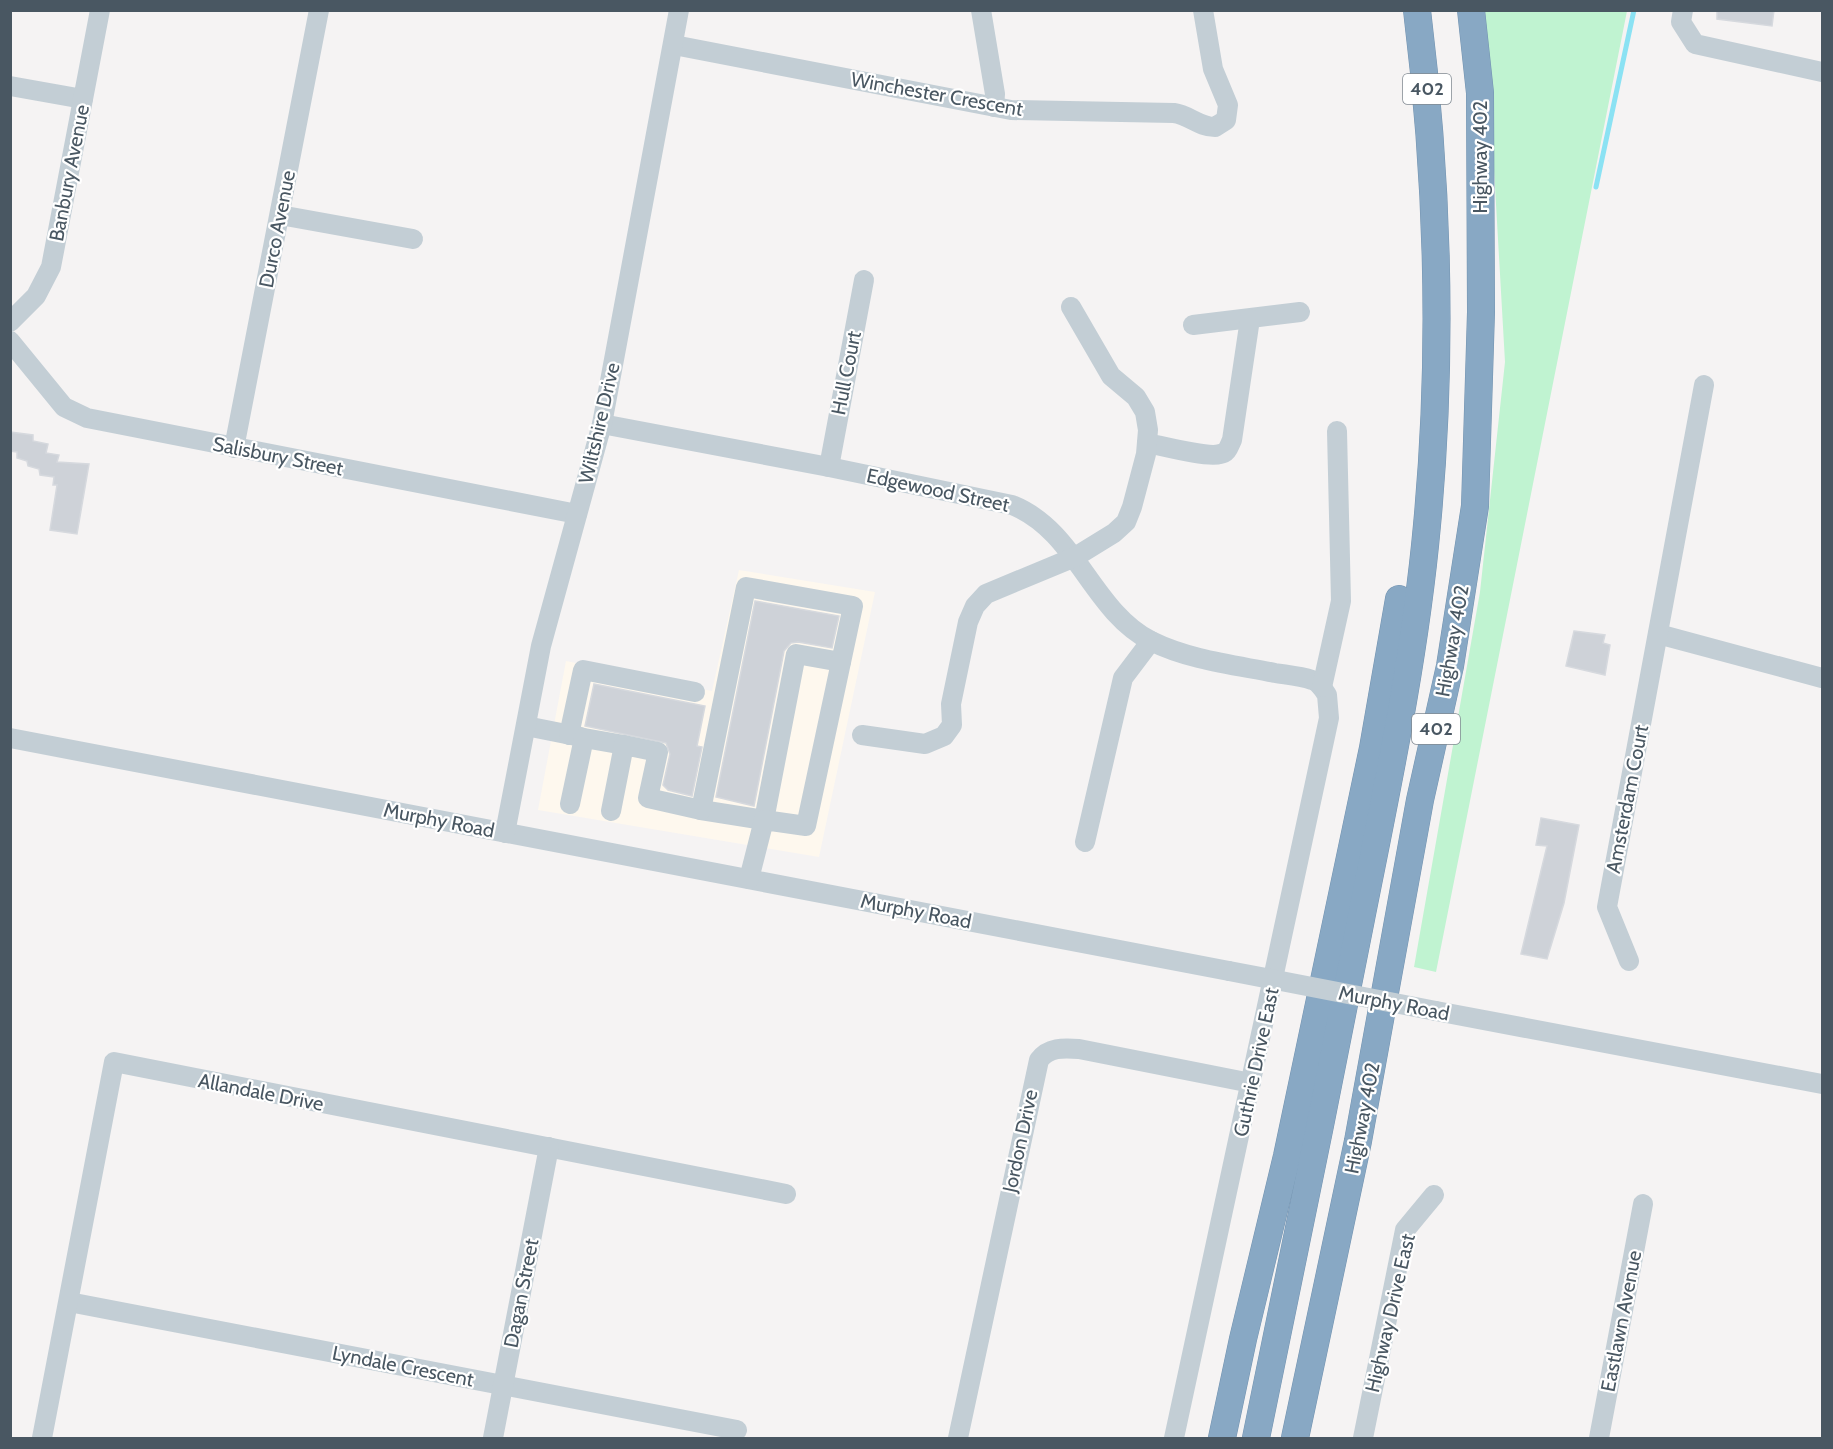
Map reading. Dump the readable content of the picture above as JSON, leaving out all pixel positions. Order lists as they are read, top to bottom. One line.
{"streets":{"highway":["402","Highway 402"],"street":["Winchester Crescent","Banbury Avenue","Durco Avenue","Hull Court","Wiltshire Drive","Salisbury Street","Edgewood Street","Amsterdam Court","Murphy Road","Guthrie Drive East","Allandale Drive","Jordon Drive","Dagan Street","Highway Drive East","Eastlawn Avenue","Lyndale Crescent"]},"crossings":[["Winchester Crescent","Wiltshire Drive"],["Durco Avenue","Salisbury Street"],["Hull Court","Edgewood Street"],["Wiltshire Drive","Salisbury Street"],["Wiltshire Drive","Edgewood Street"],["Wiltshire Drive","Murphy Road"],["Edgewood Street","Guthrie Drive East"],["Guthrie Drive East","Jordon Drive"],["Allandale Drive","Dagan Street"],["Allandale Drive","Lyndale Crescent"],["Dagan Street","Lyndale Crescent"]]}
